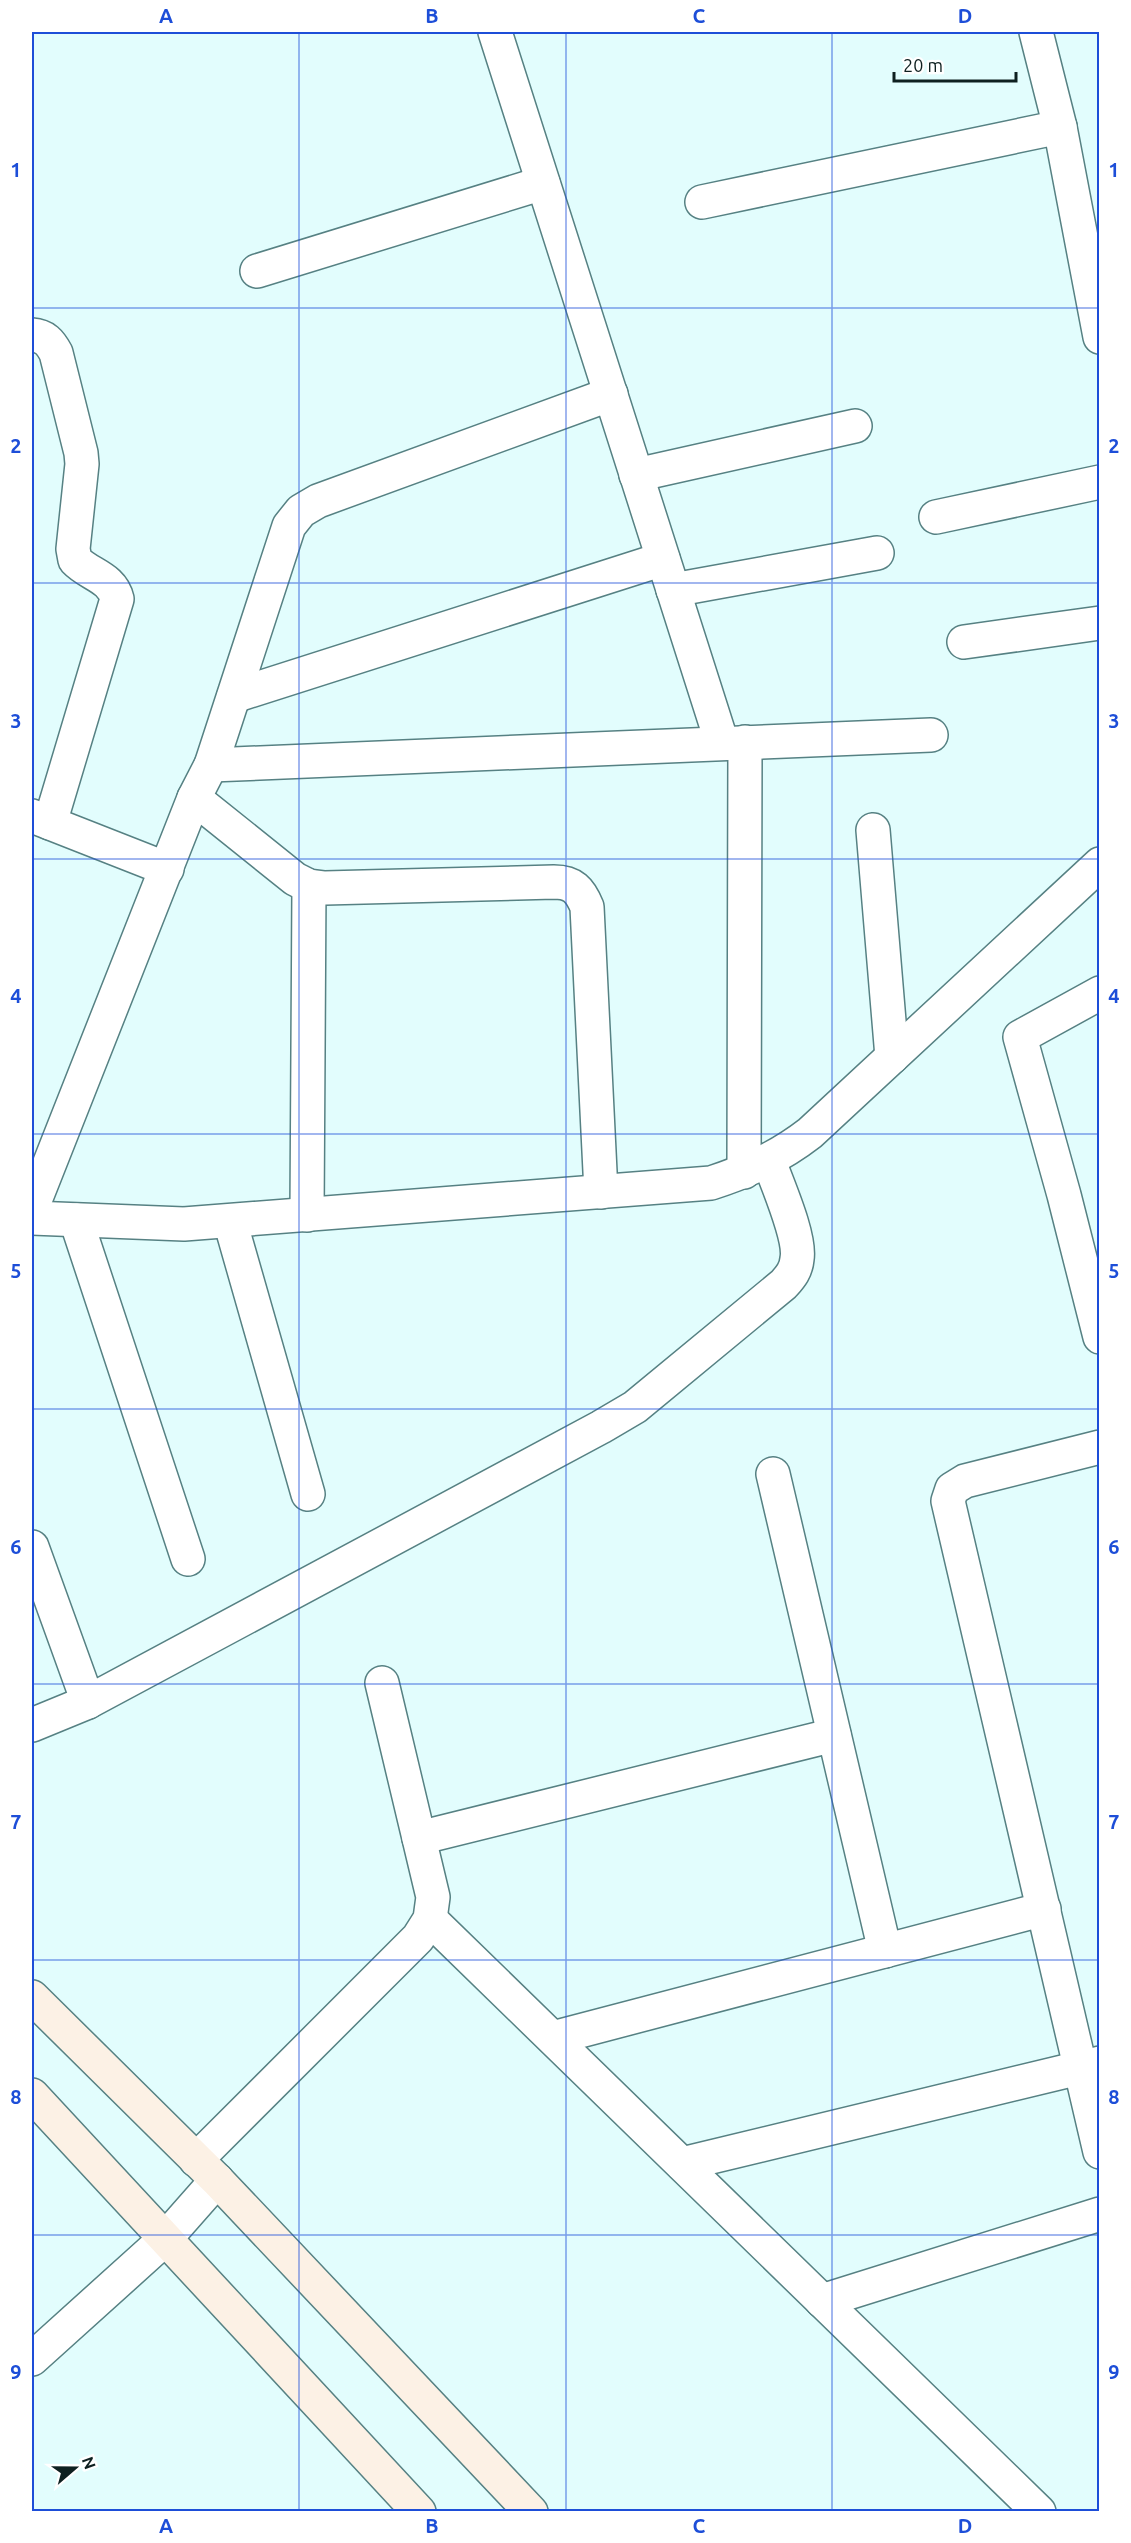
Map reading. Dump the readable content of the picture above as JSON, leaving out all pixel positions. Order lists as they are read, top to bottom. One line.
{"scale_bar":"20 m","north":"right","grid":{"columns":["A","B","C","D"],"rows":["1","2","3","4","5","6","7","8","9"]}}
